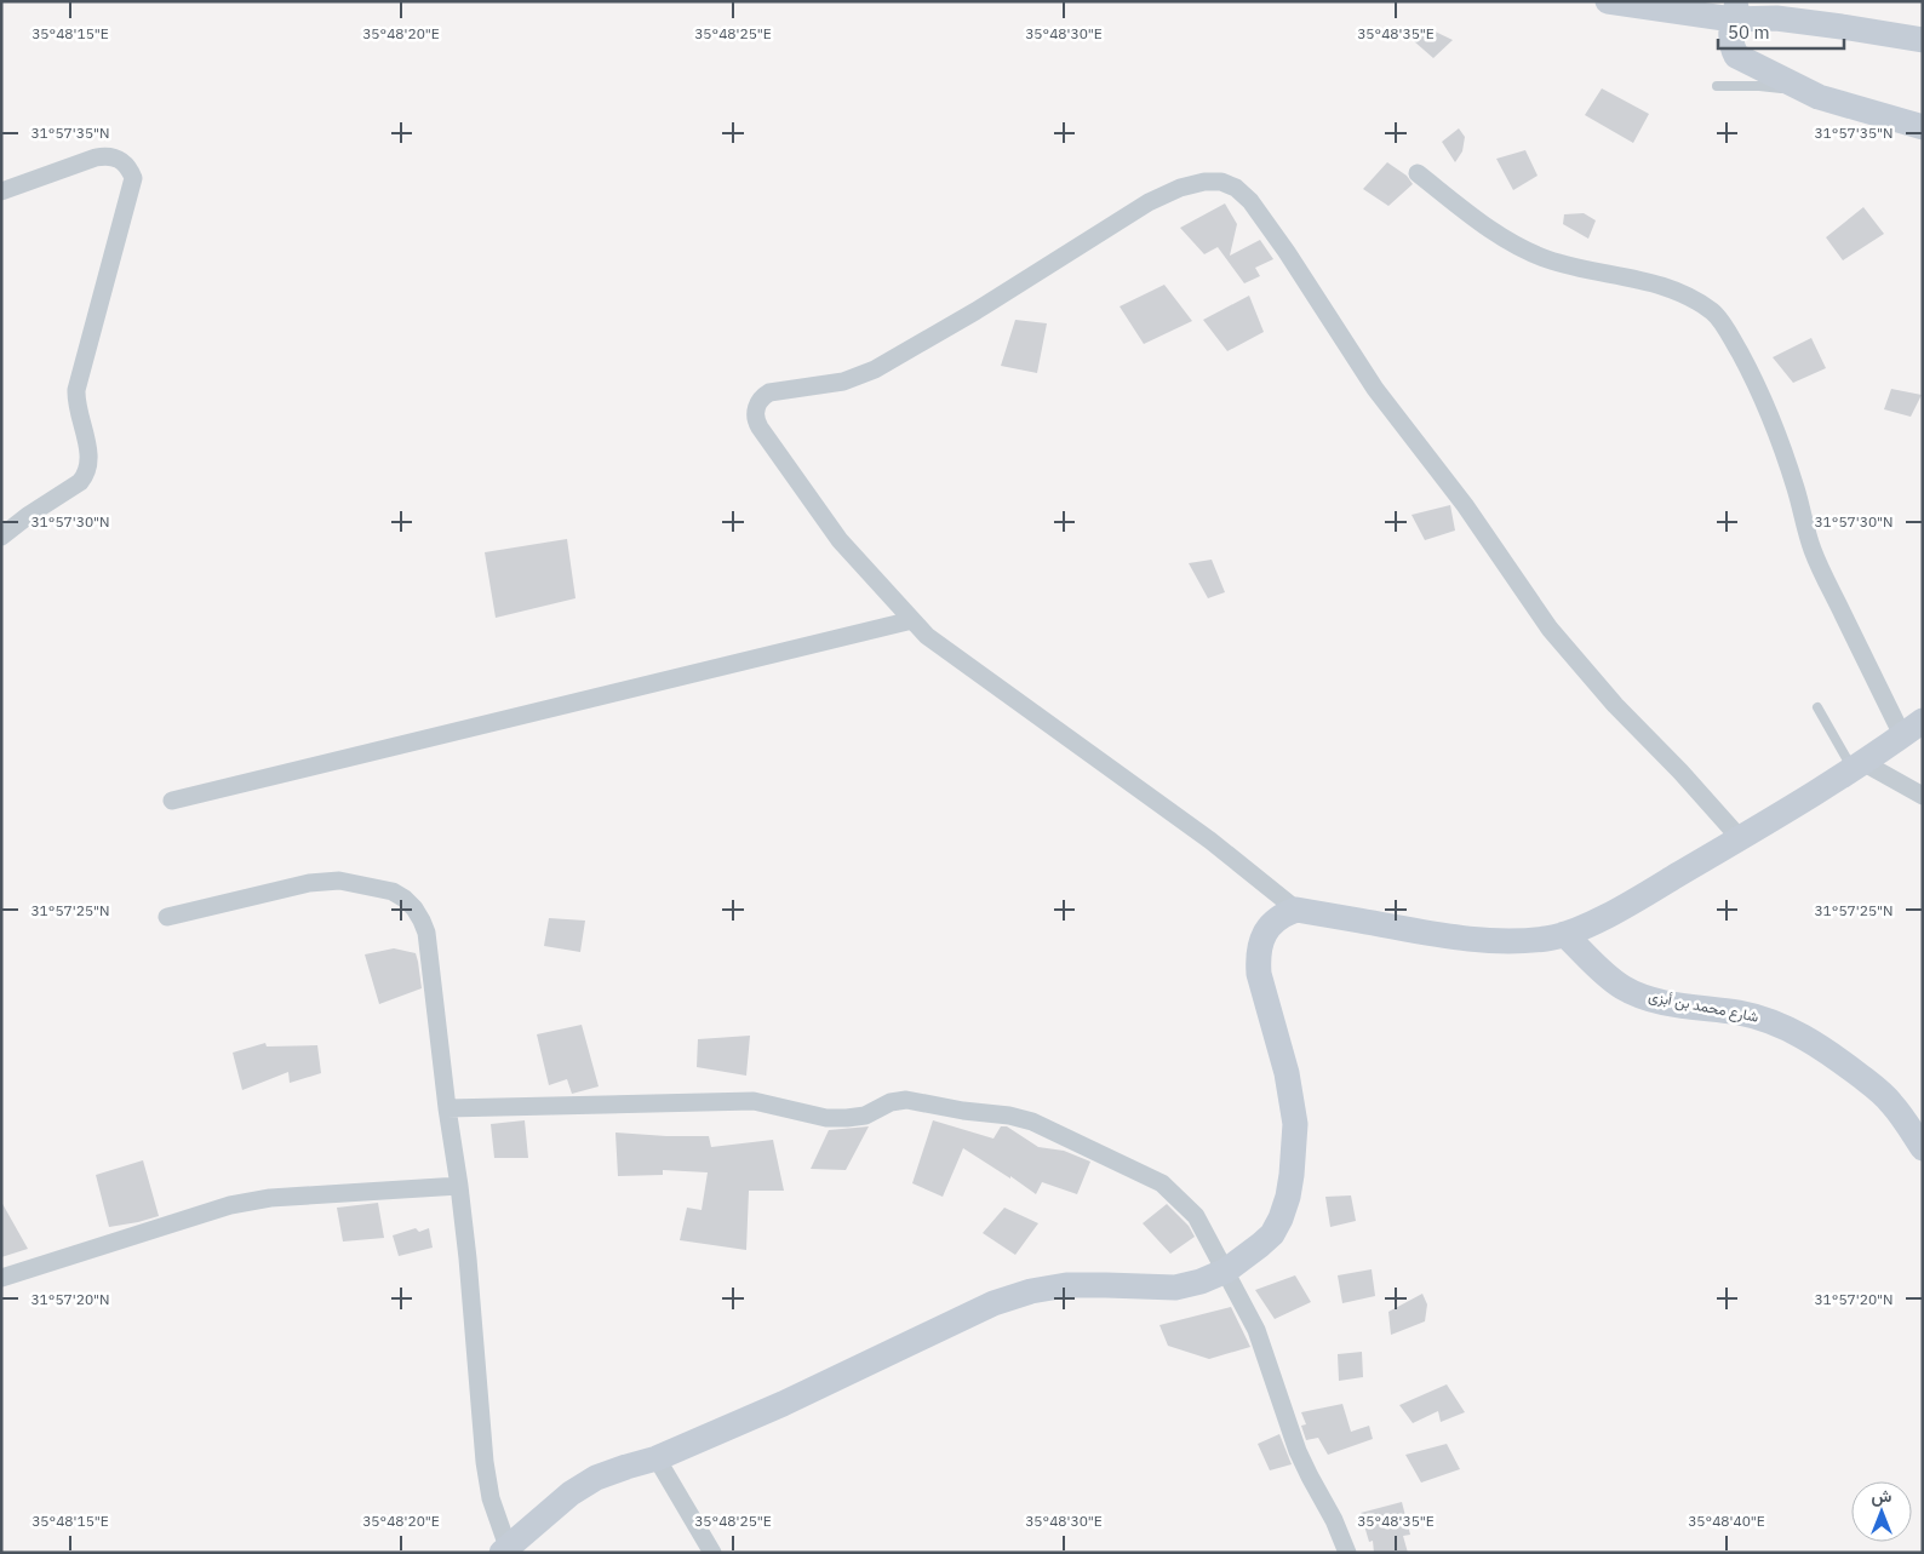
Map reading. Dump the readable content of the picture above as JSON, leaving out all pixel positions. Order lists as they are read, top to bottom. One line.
{"streets":{"street":["شارع محمد بن أبزى"]},"scale_bar":"50 m","north":"top","coordinates":["35°48'15\"E","35°48'20\"E","35°48'25\"E","35°48'30\"E","35°48'35\"E","31°57'35\"N","31°57'30\"N","31°57'25\"N","31°57'20\"N","35°48'40\"E"]}
